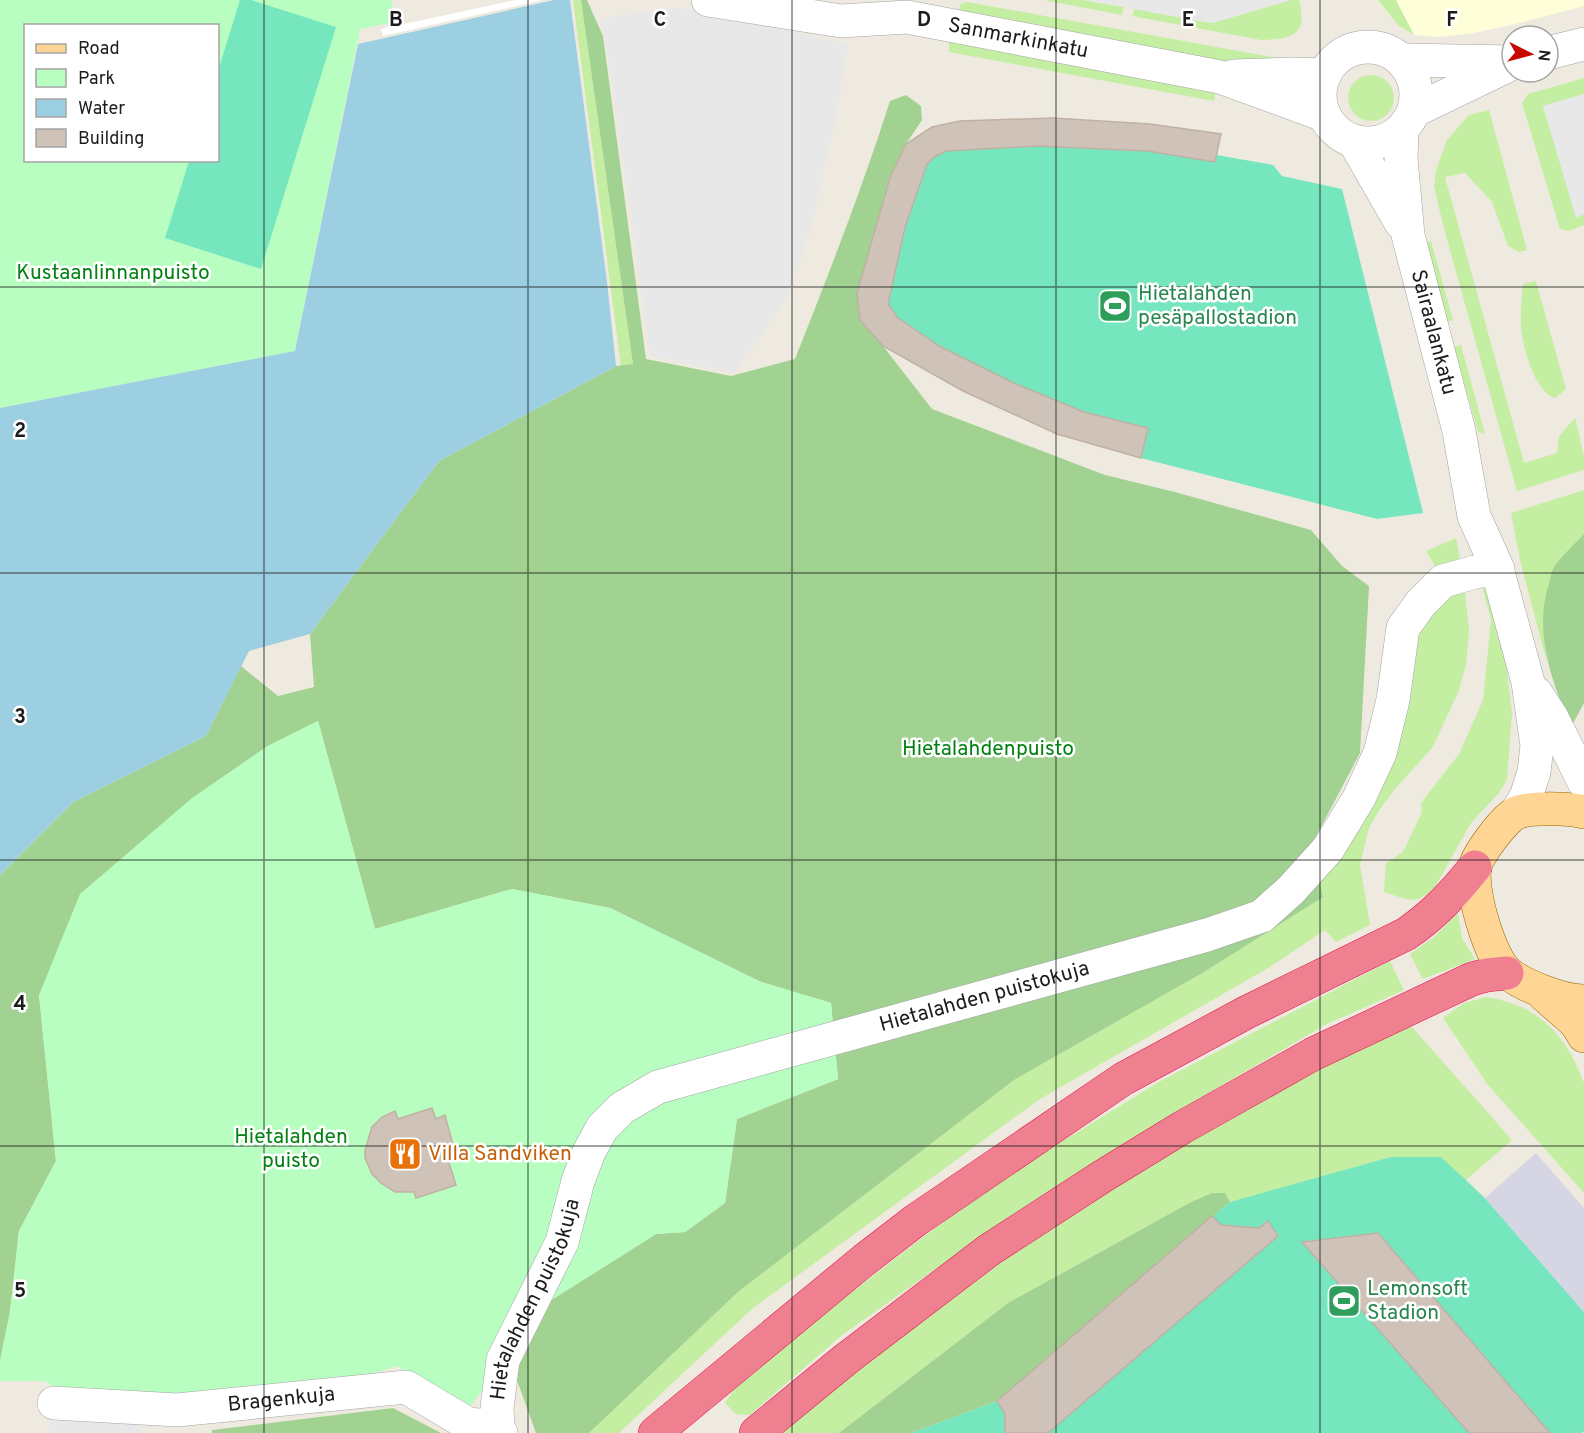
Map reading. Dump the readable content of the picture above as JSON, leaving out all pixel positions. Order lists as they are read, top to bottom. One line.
{"streets":{"street":["Sanmarkinkatu","Sairaalankatu","Hietalahden puistokuja","Bragenkuja"]},"crossings":[["Sanmarkinkatu","Sairaalankatu"],["Sairaalankatu","Hietalahden puistokuja"],["Hietalahden puistokuja","Bragenkuja"]],"parks":["Kustaanlinnanpuisto","Hietalahdenpuisto","Hietalahden puisto"],"places":{"sports":["Hietalahden pesäpallostadion","Lemonsoft Stadion"],"restaurant":["Villa Sandviken"]},"legend":["Road","Park","Water","Building"],"north":"right","grid":{"columns":["B","C","D","E","F"],"rows":["2","3","4","5"]}}
